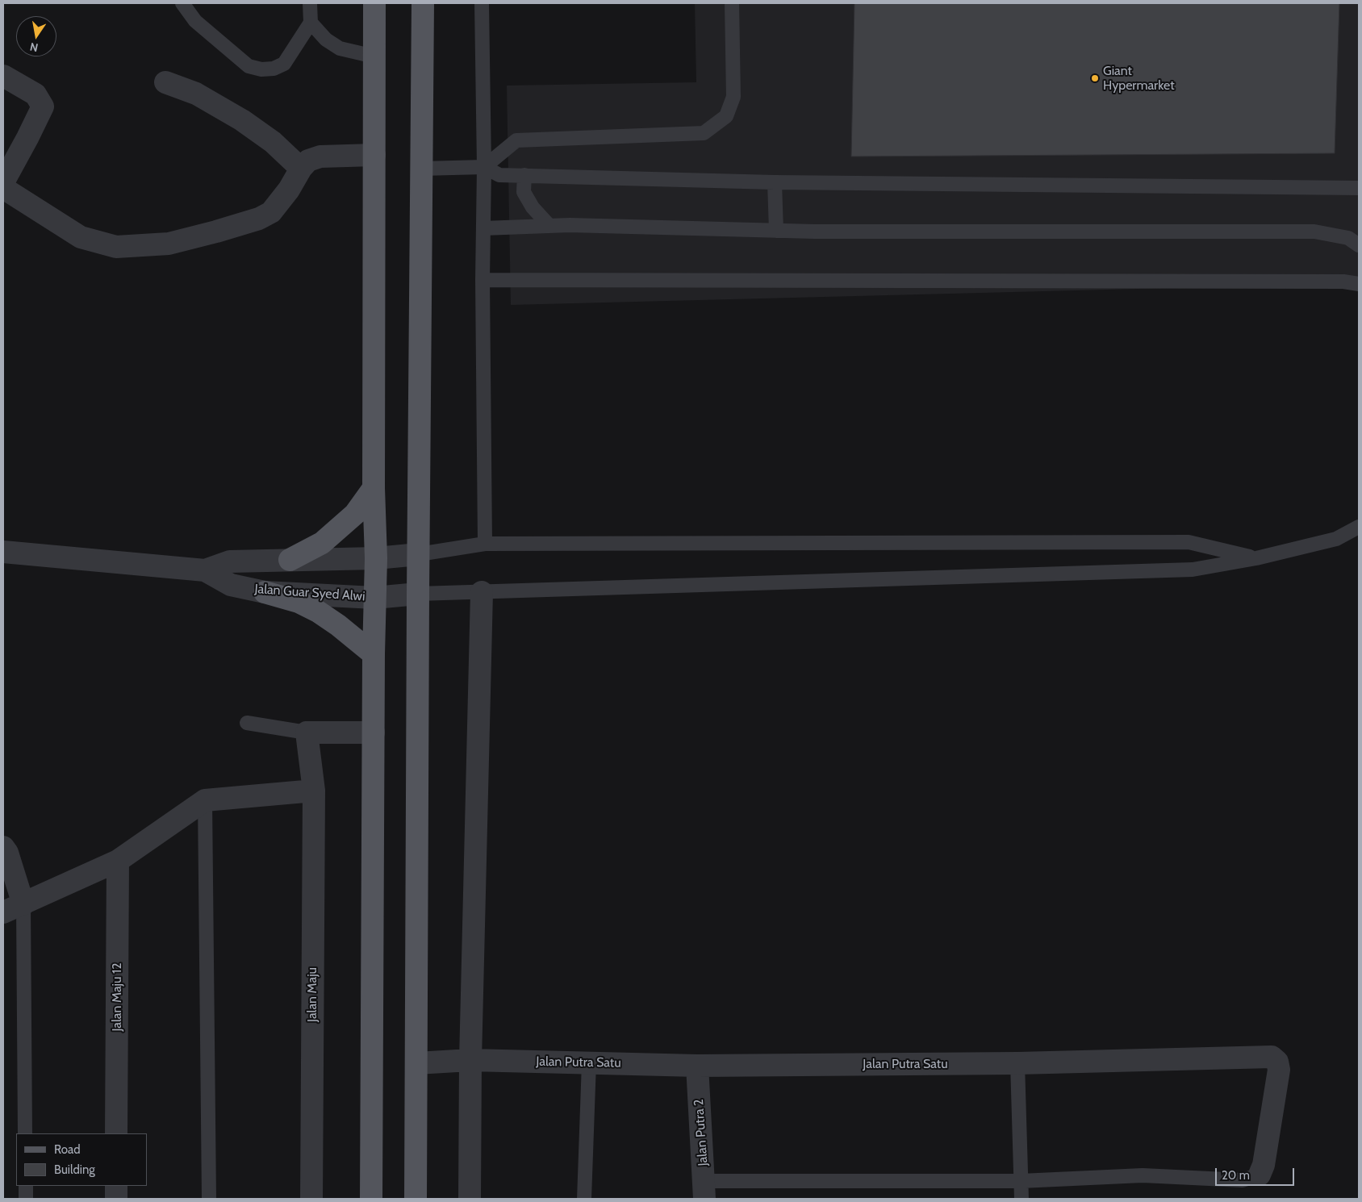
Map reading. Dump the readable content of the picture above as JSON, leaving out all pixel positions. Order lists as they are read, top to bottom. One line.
{"streets":{"street":["Jalan Guar Syed Alwi","Jalan Maju","Jalan Maju 12","Jalan Putra Satu","Jalan Putra 2"]},"crossings":[["Jalan Putra Satu","Jalan Putra 2"]],"places":["Giant Hypermarket"],"legend":["Road","Building"],"scale_bar":"20 m","north":"bottom"}
